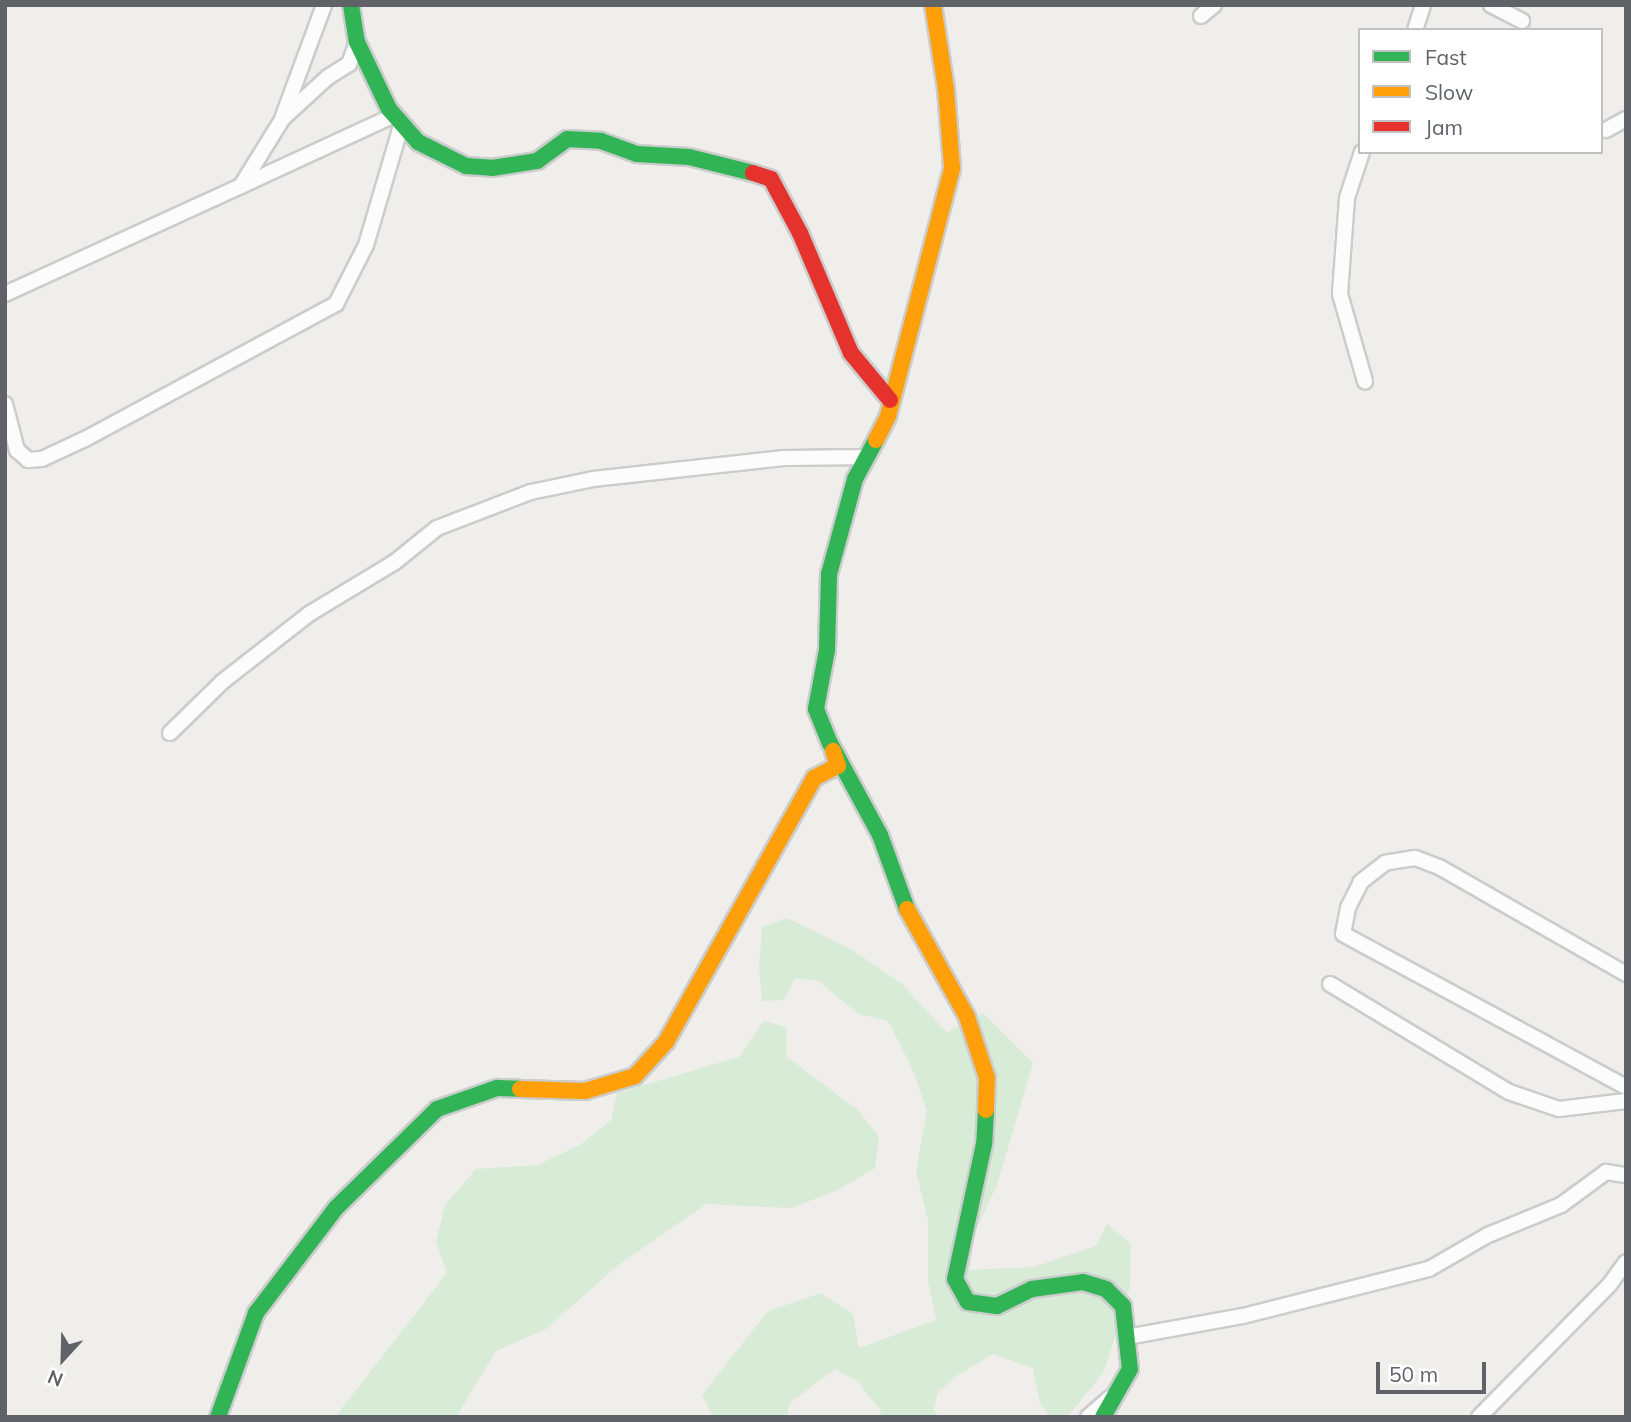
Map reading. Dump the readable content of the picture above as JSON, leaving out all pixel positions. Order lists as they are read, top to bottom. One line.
{"legend":["Fast","Slow","Jam"],"scale_bar":"50 m","north":"bottom"}
